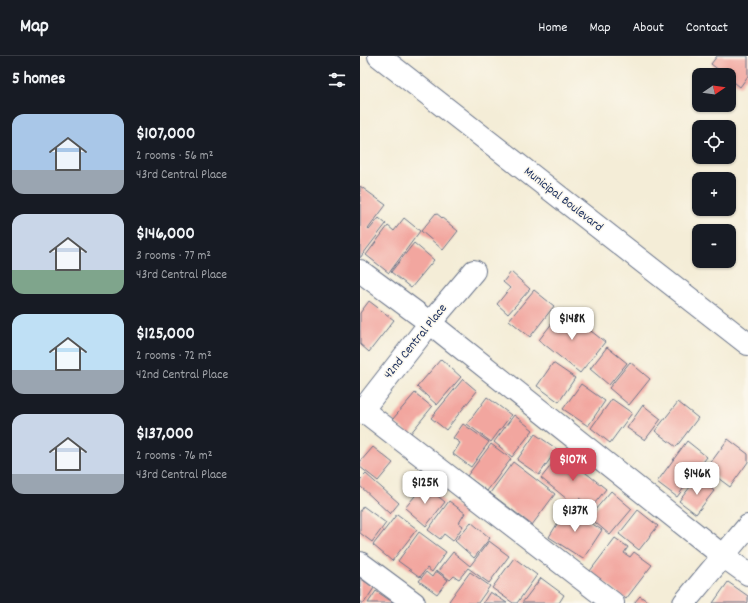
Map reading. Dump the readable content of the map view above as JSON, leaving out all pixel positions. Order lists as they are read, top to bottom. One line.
{"streets":{"street":["Municipal Boulevard","42nd Central Place"]},"north":"right","page":{"header":"Map","nav":["Home","Map","About","Contact"],"heading":"5 homes","map_buttons":["+","−"],"list":[{"name":"$107,000","note":"2 rooms · 56 m² · 43rd Central Place"},{"name":"$146,000","note":"3 rooms · 77 m² · 43rd Central Place"},{"name":"$125,000","note":"2 rooms · 72 m² · 42nd Central Place"},{"name":"$137,000","note":"2 rooms · 76 m² · 43rd Central Place"}],"price":["$148K","$107K","$146K","$125K","$137K"]}}
